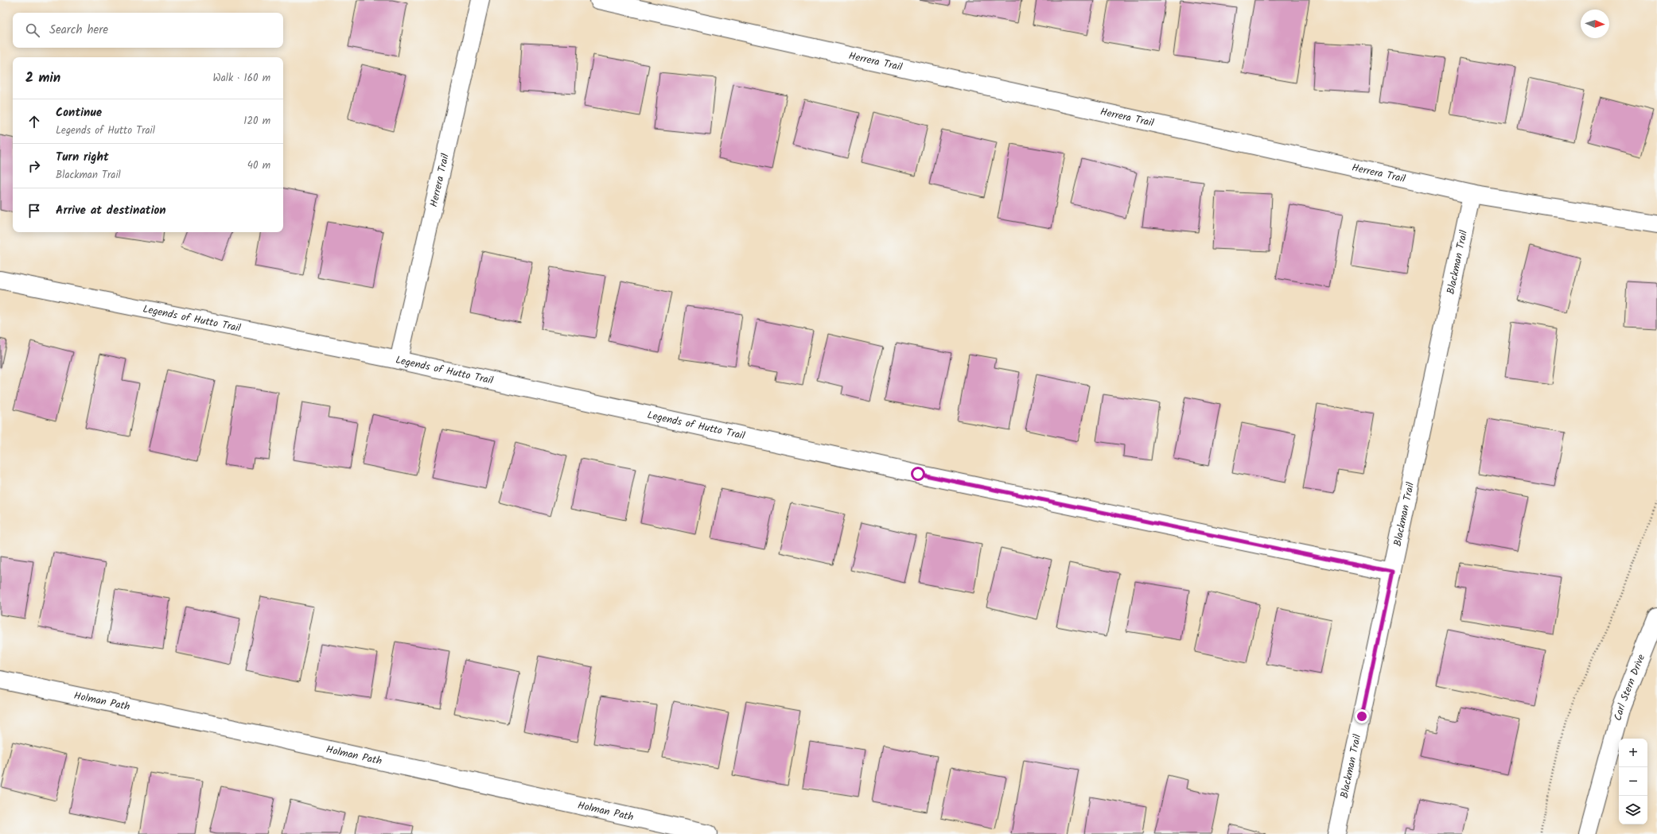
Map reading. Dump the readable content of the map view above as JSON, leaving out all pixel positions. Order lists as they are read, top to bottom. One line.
{"streets":{"street":["Herrera Trail","Blackman Trail","Legends of Hutto Trail","Carl Stern Drive","Holman Path"]},"crossings":[["Herrera Trail","Blackman Trail"],["Herrera Trail","Legends of Hutto Trail"],["Blackman Trail","Legends of Hutto Trail"]],"north":"right","page":{"search":"Search here","heading":["2 min","Walk · 160 m"],"list":[["Continue","Legends of Hutto Trail","120 m"],["Turn right","Blackman Trail","40 m"],"Arrive at destination"],"map_buttons":["+","−"]}}
